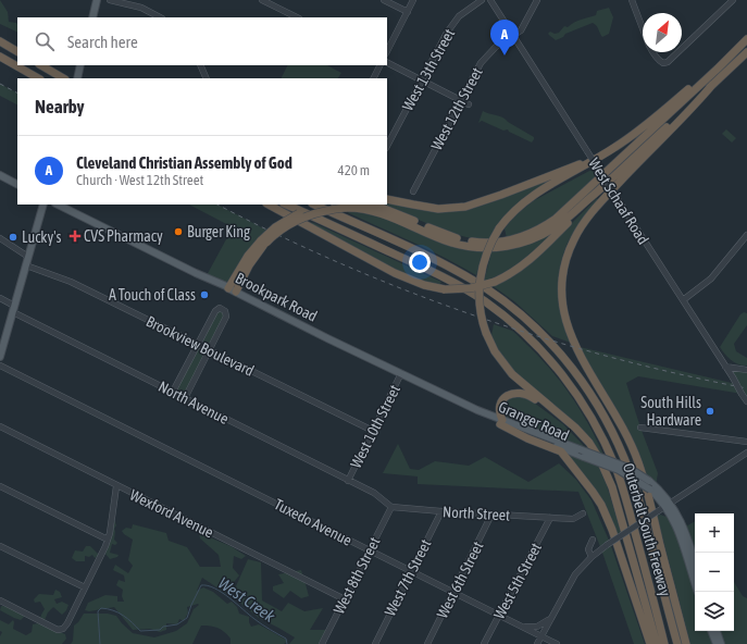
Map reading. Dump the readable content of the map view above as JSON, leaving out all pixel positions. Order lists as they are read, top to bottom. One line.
{"streets":{"highway":["Outerbelt South Freeway"],"main road":["Brookpark Road","Granger Road"],"street":["West 13th Street","West 12th Street","West Schaaf Road","Brookview Boulevard","North Avenue","West 10th Street","Wexford Avenue","North Street","Tuxedo Avenue","West 8th Street","West 7th Street","West 6th Street","West 5th Street"]},"crossings":[["West 12th Street","West Schaaf Road"],["Brookpark Road","Granger Road"],["Brookpark Road","West 10th Street"],["Brookview Boulevard","West 10th Street"],["North Avenue","West 10th Street"],["North Avenue","North Street"],["North Avenue","West 8th Street"],["Wexford Avenue","West 8th Street"],["North Street","West 8th Street"],["North Street","West 7th Street"],["North Street","West 6th Street"],["North Street","West 5th Street"],["Tuxedo Avenue","West 8th Street"],["Tuxedo Avenue","West 7th Street"],["Tuxedo Avenue","West 6th Street"],["Tuxedo Avenue","West 5th Street"]],"water":["West Creek"],"places":{"other":["Burger King","Lucky's","A Touch of Class","South Hills Hardware"],"health":["CVS Pharmacy"]},"north":"top right","page":{"search":"Search here","pins":"A","heading":"Nearby","list":[{"mark":"A","name":"Cleveland Christian Assembly of God","note":"Church · West 12th Street","value":"420 m"}],"map_buttons":["+","−"]}}
